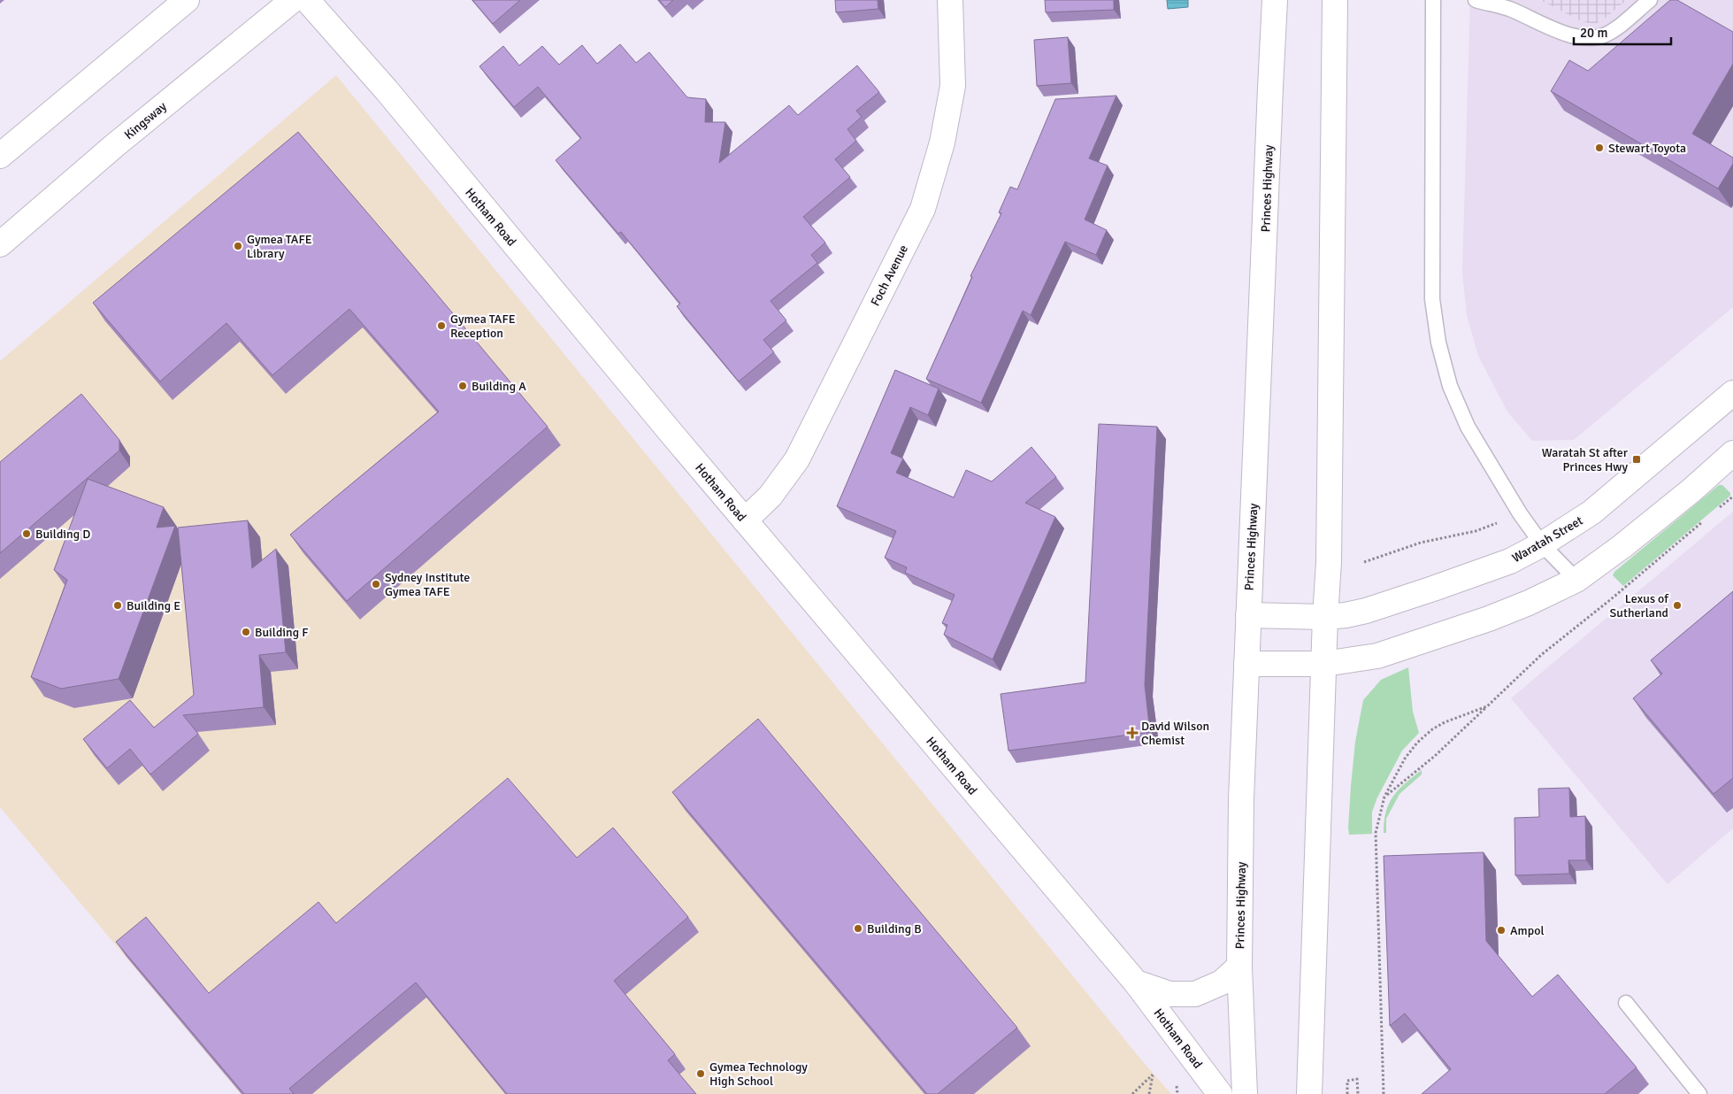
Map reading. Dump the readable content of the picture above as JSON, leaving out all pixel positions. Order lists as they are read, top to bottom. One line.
{"streets":{"main road":["Kingsway","Princes Highway","Hotham Road","Foch Avenue","Waratah Street"]},"crossings":[["Princes Highway","Hotham Road"],["Princes Highway","Waratah Street"],["Hotham Road","Foch Avenue"]],"places":{"other":["Stewart Toyota","Gymea TAFE Library","Gymea TAFE Reception","Building A","Building D","Sydney Institute Gymea TAFE","Building E","Lexus of Sutherland","Building F","Building B","Ampol","Gymea Technology High School"],"transit":["Waratah St after Princes Hwy"],"health":["David Wilson Chemist"]},"scale_bar":"20 m"}
